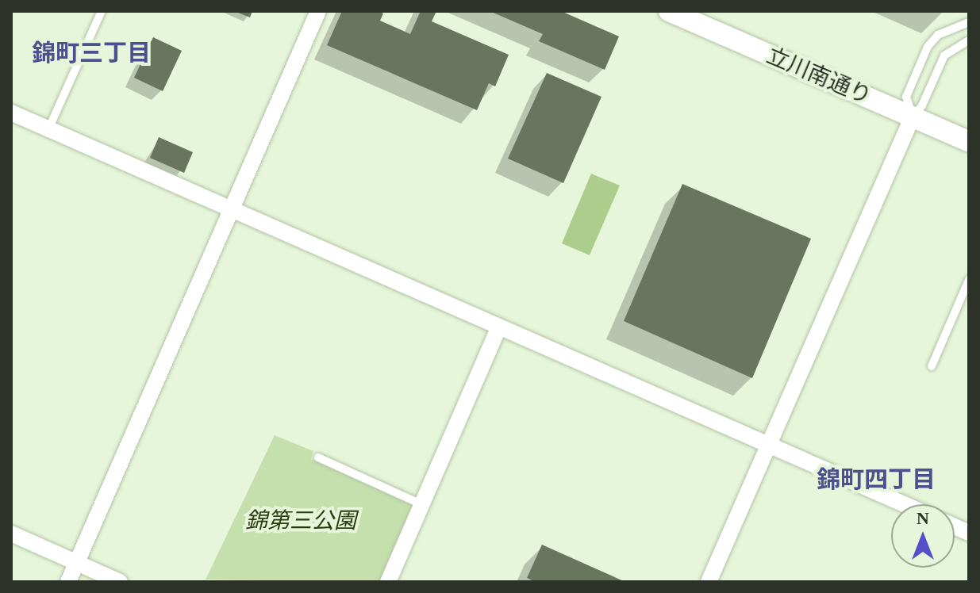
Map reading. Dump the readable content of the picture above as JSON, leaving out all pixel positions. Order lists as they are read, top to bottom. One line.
{"streets":{"street":["立川南通り"]},"districts":["錦町三丁目","錦町四丁目"],"parks":["錦第三公園"],"north":"top"}
